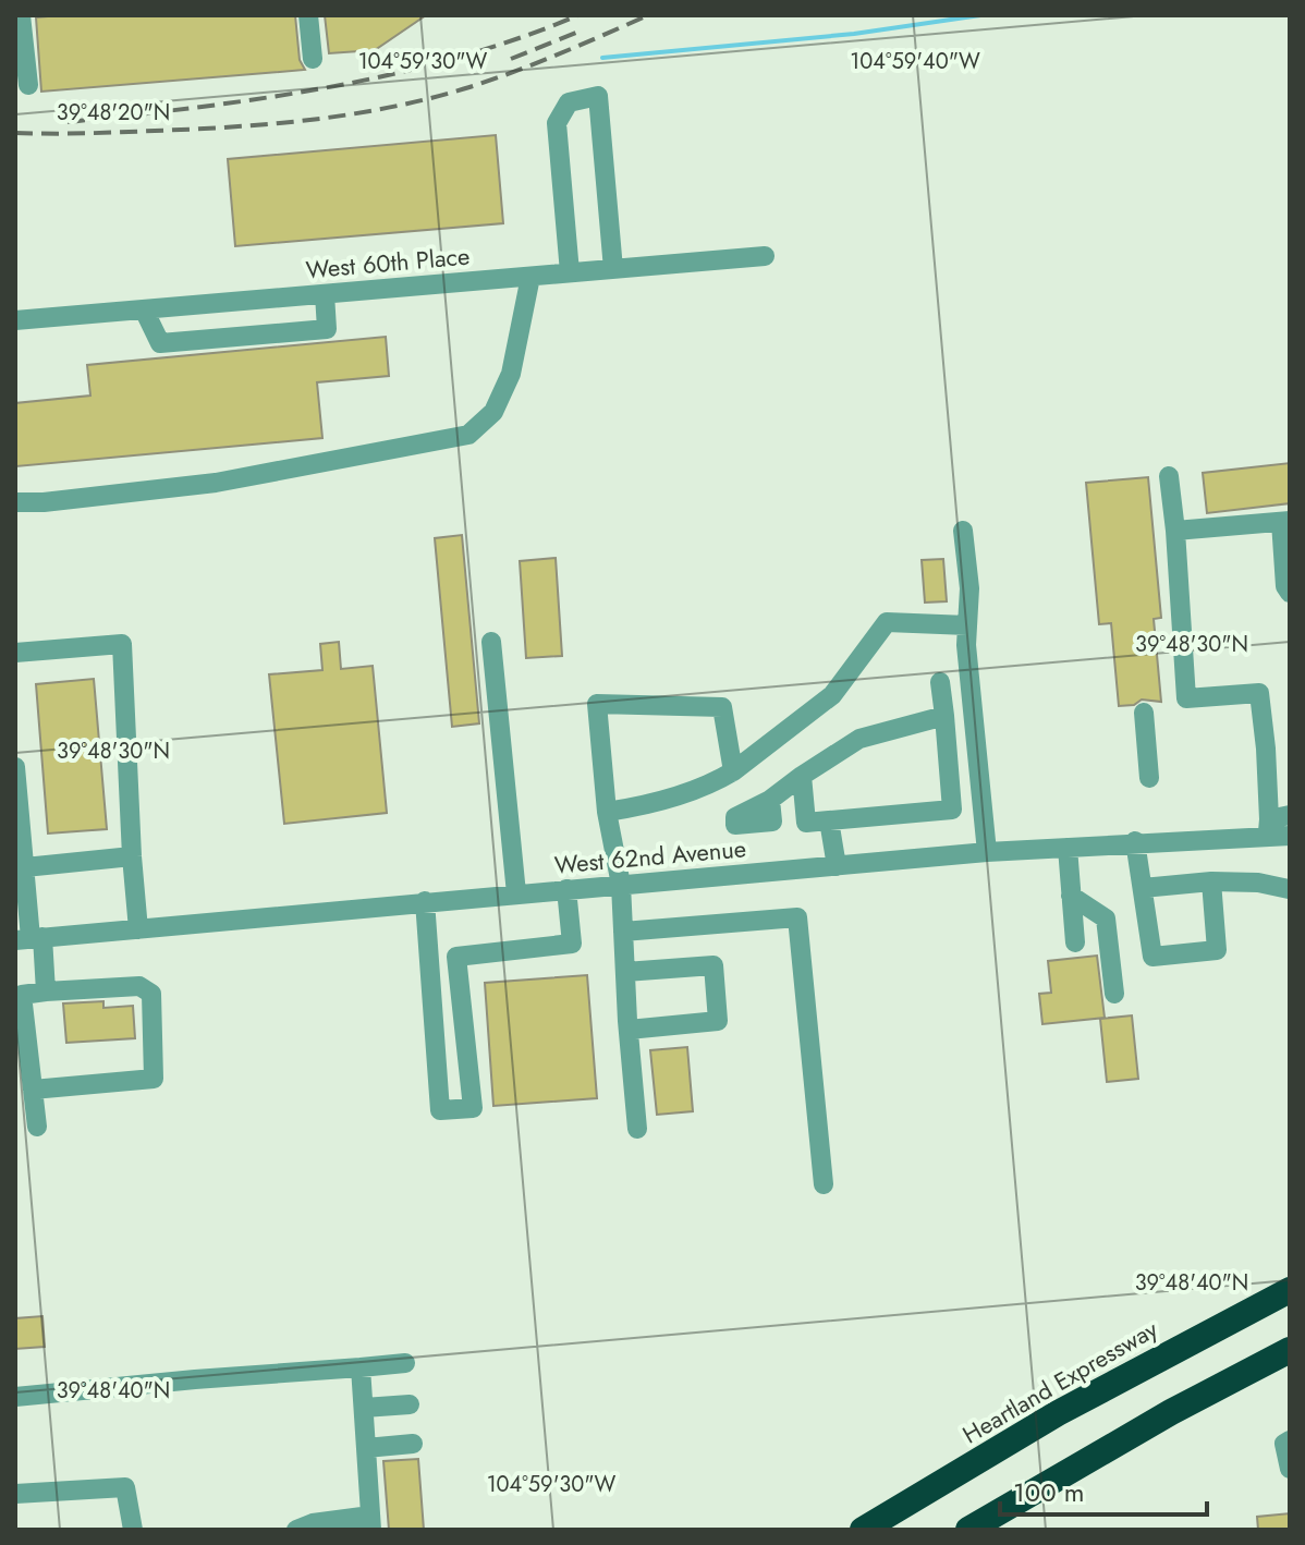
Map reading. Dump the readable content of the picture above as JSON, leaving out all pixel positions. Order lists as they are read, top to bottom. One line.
{"streets":{"highway":["Heartland Expressway"],"street":["West 60th Place","West 62nd Avenue"]},"scale_bar":"100 m","coordinates":["104°59'30\"W","104°59'40\"W","39°48'20\"N","39°48'30\"N","39°48'40\"N"]}
